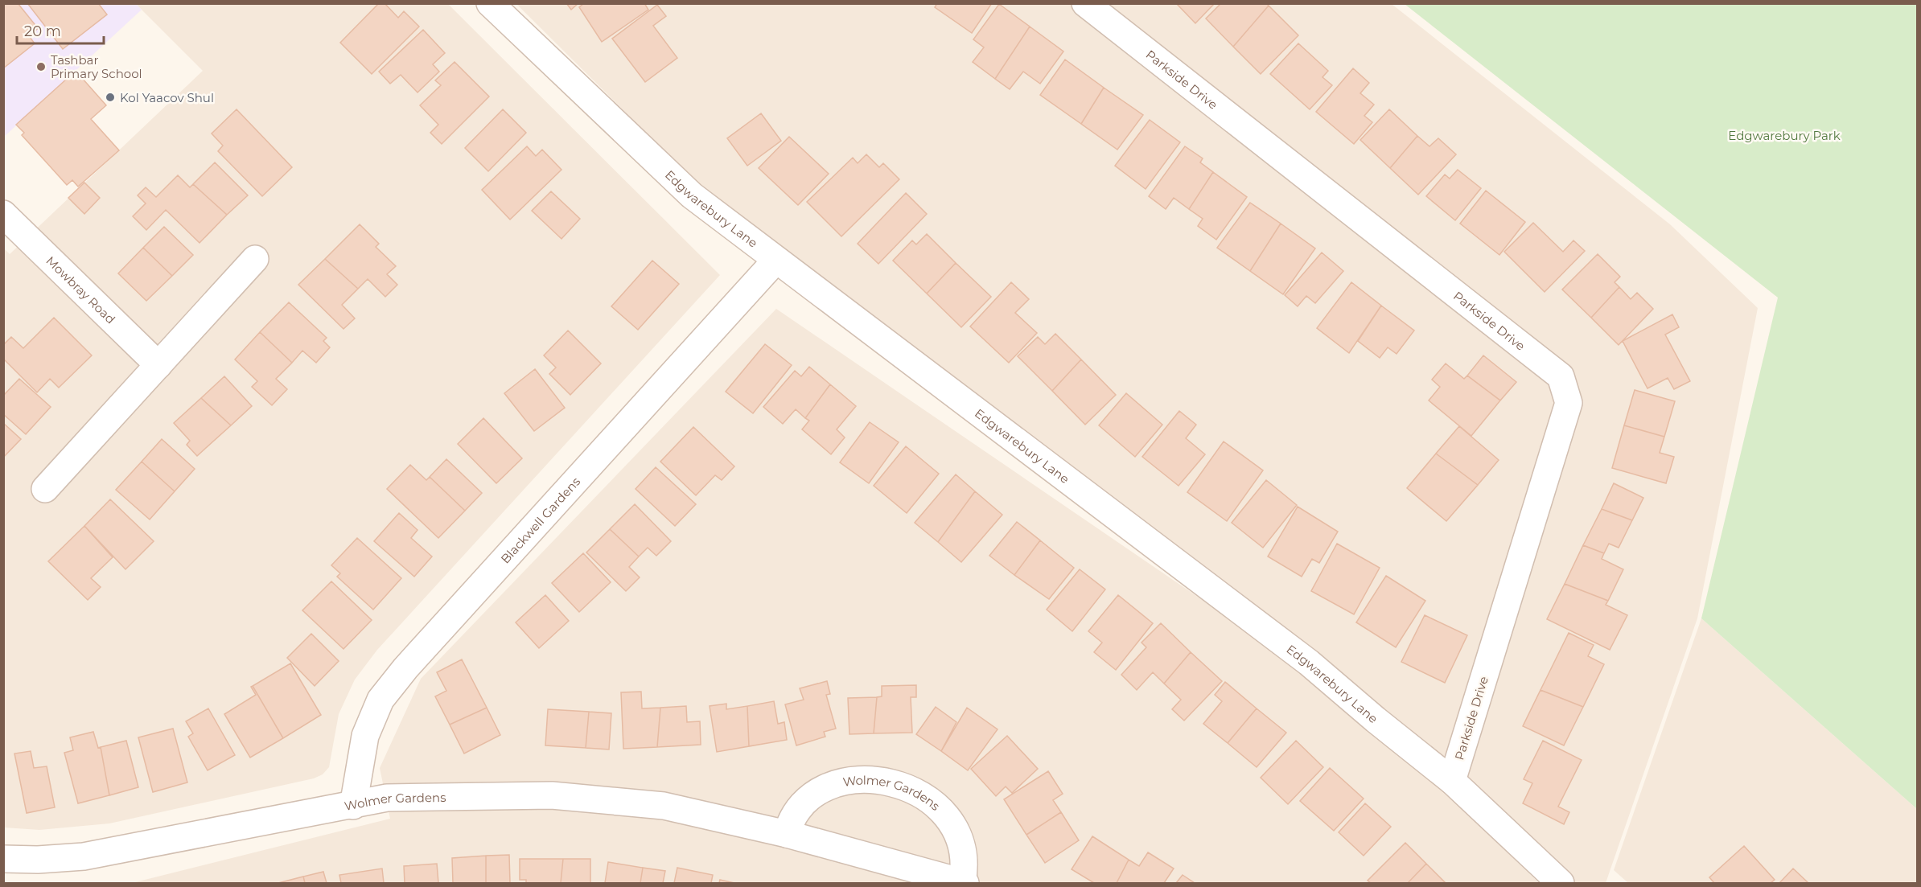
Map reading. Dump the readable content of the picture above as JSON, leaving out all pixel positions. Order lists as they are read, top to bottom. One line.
{"streets":{"street":["Parkside Drive","Edgwarebury Lane","Mowbray Road","Blackwell Gardens","Wolmer Gardens"]},"crossings":[["Parkside Drive","Edgwarebury Lane"],["Edgwarebury Lane","Blackwell Gardens"],["Blackwell Gardens","Wolmer Gardens"]],"parks":["Edgwarebury Park"],"places":["Tashbar Primary School","Kol Yaacov Shul"],"scale_bar":"20 m"}
